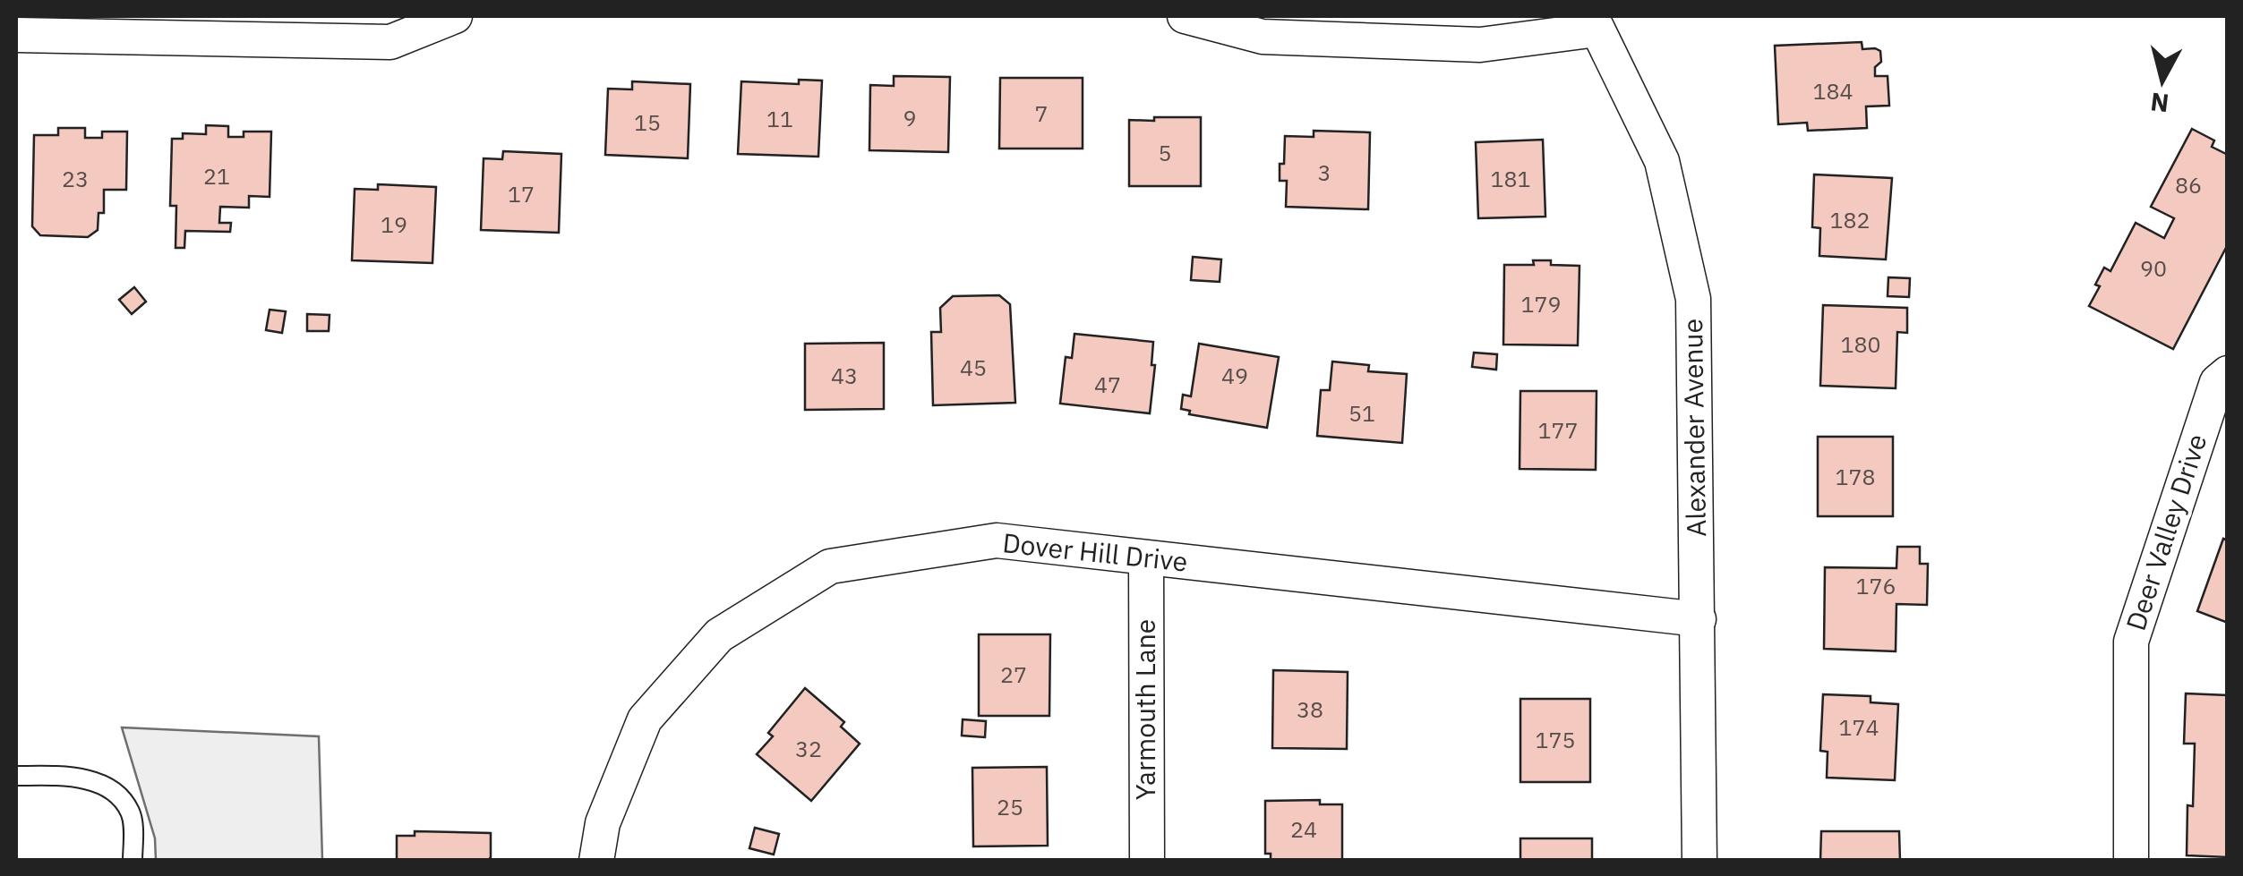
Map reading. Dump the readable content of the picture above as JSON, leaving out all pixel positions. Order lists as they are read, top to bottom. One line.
{"streets":{"street":["Alexander Avenue","Deer Valley Drive","Dover Hill Drive","Yarmouth Lane"]},"crossings":[["Alexander Avenue","Dover Hill Drive"],["Dover Hill Drive","Yarmouth Lane"]],"house_numbers":["184","7","9","11","15","5","3","21","23","181","86","17","182","19","90","179","180","45","43","49","47","51","177","178","176","27","38","174","175","32","25","24"],"north":"bottom"}
